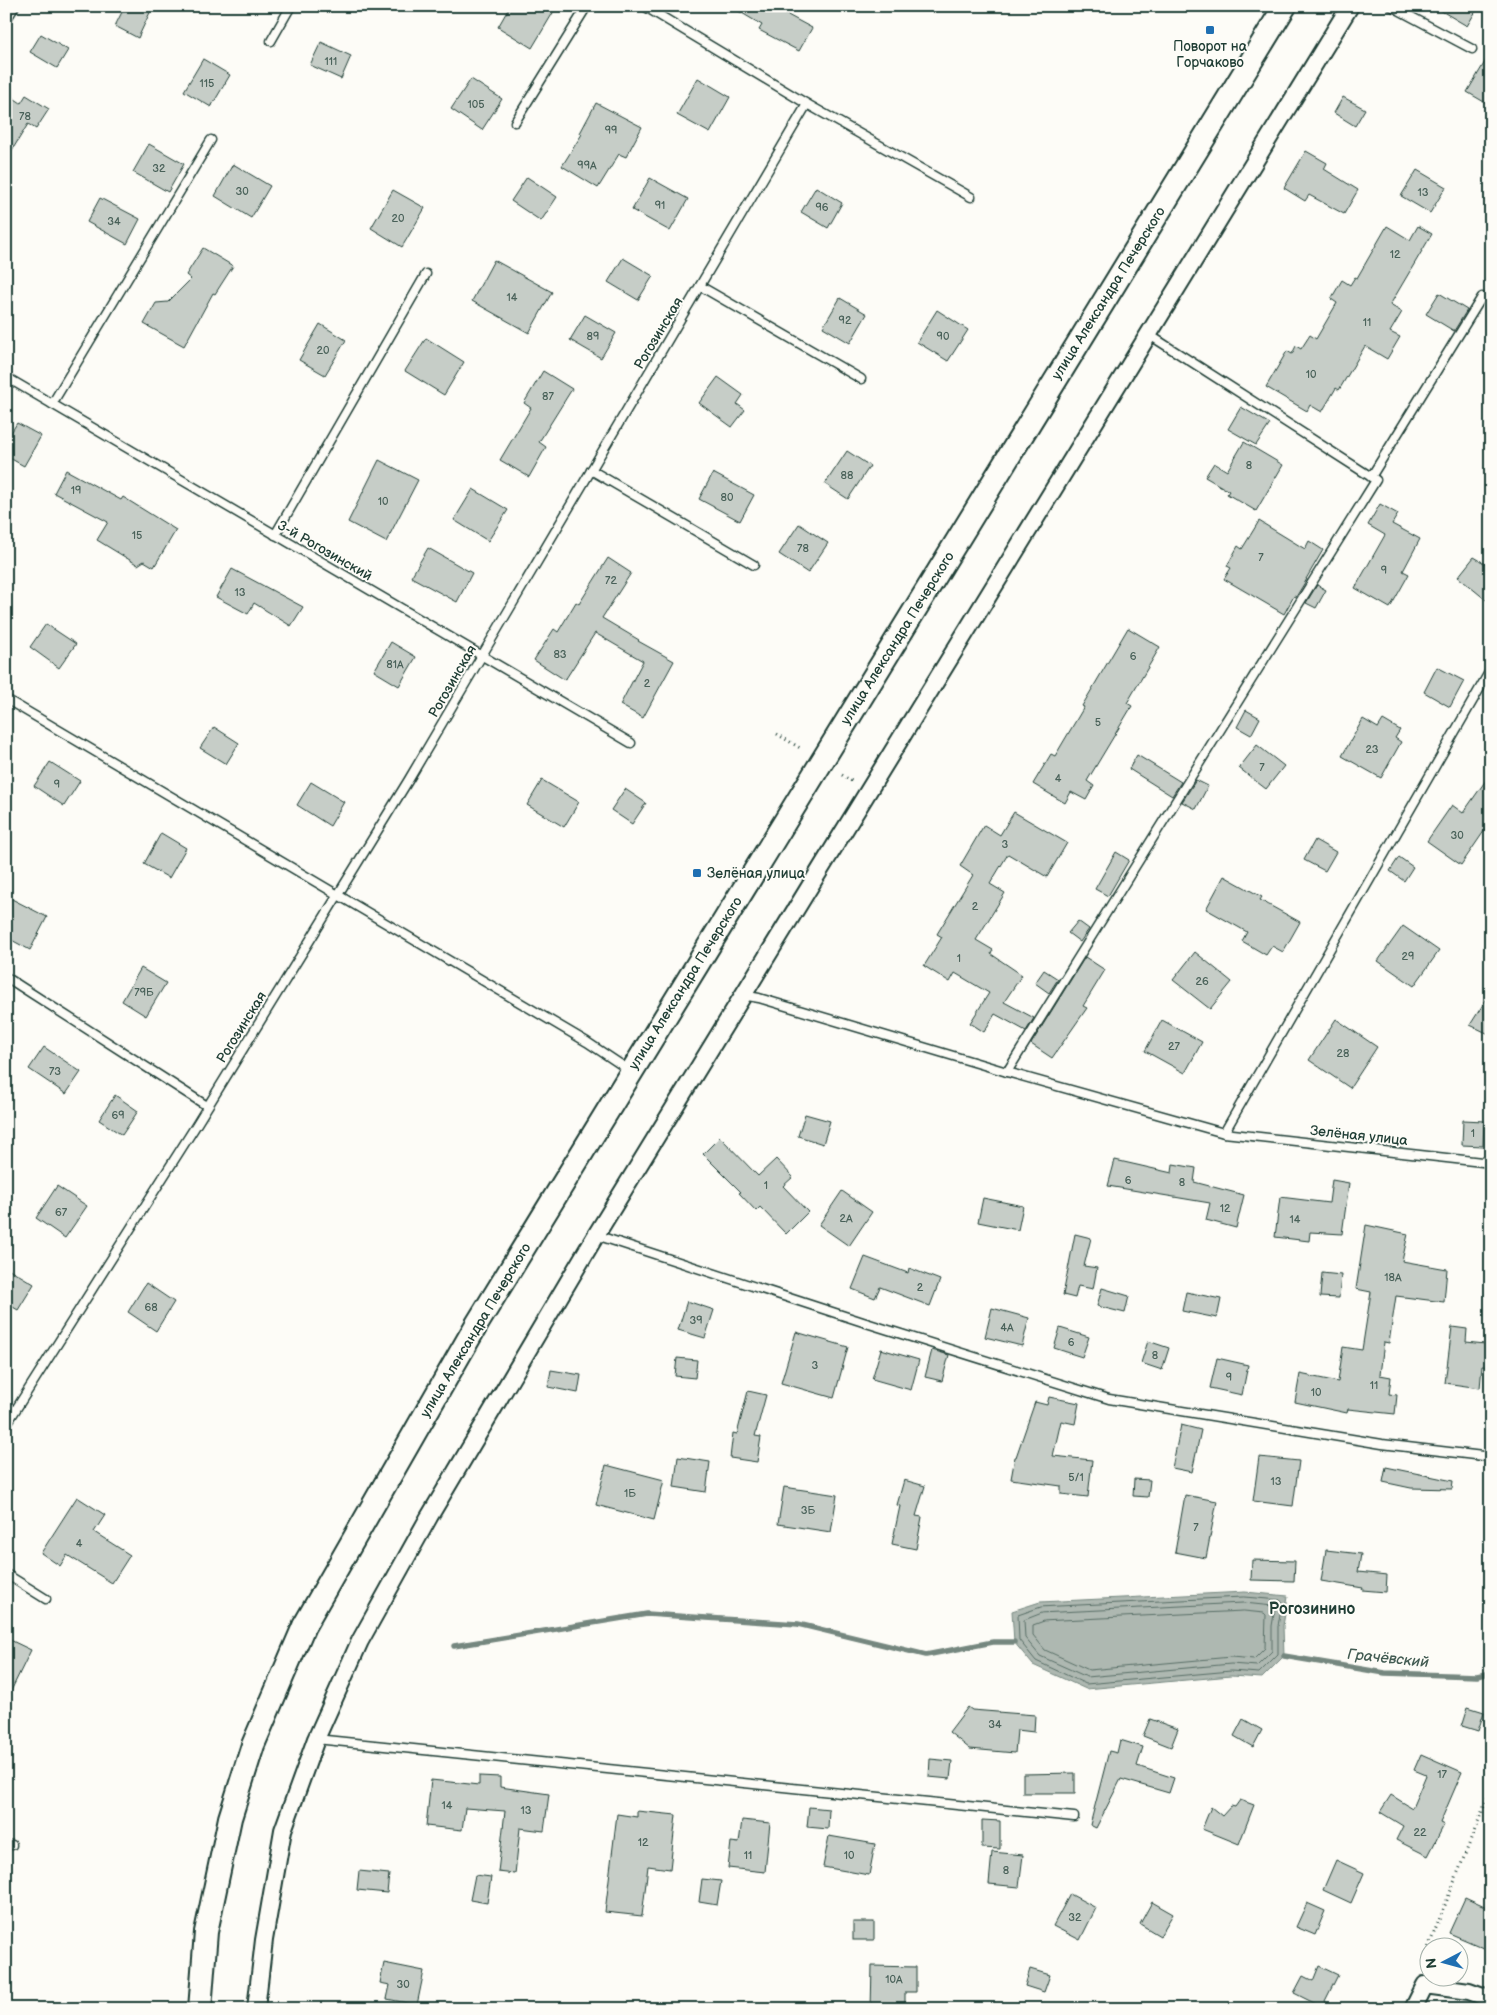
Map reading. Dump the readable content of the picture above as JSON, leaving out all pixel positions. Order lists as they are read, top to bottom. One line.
{"streets":{"main road":["улица Александра Печерского"],"lane":["Рогозинская","3-й Рогозинский","Зелёная улица"]},"crossings":[["Рогозинская","3-й Рогозинский"]],"districts":["Рогозинино"],"water":["Грачёвский"],"places":{"transit":["Поворот на Горчаково","Зелёная улица"]},"house_numbers":["111","115","105","78","99","99А","32","30","13","91","96","20","34","12","14","92","11","89","90","20","10","87","8","88","19","80","10","15","78","7","9","72","13","83","6","81А","2","5","23","7","4","9","30","3","2","29","1","26","79Б","27","28","73","69","1","6","8","1","12","67","2А","14","18А","2","68","39","4А","6","8","3","9","11","10","5/1","13","1Б","3Б","7","4","34","17","14","13","22","12","11","10","8","32","10А","30"],"north":"left"}
